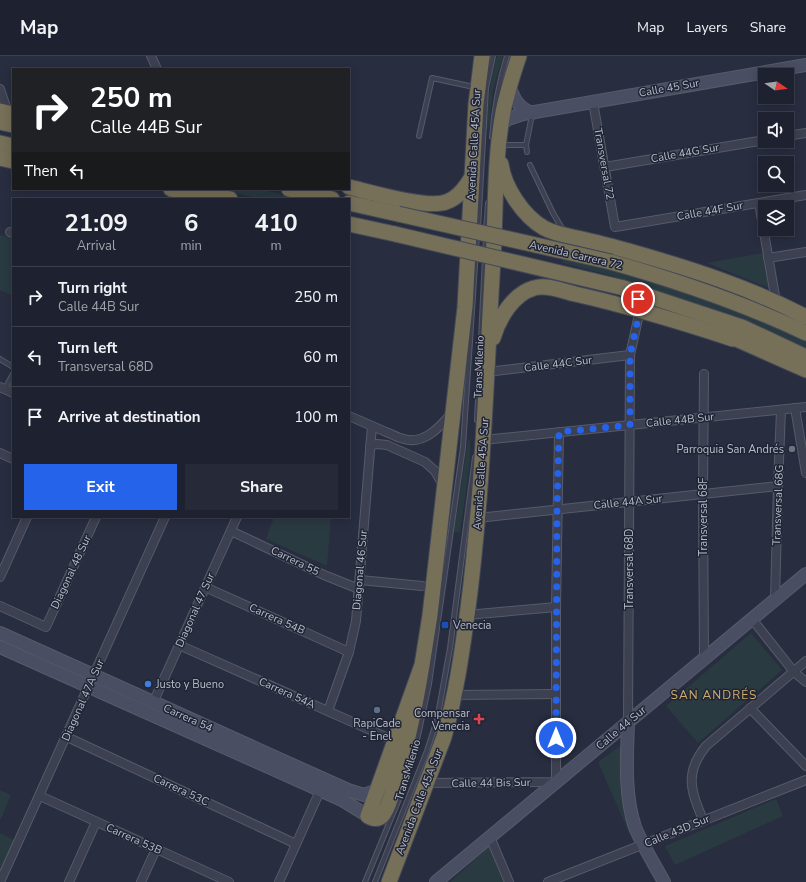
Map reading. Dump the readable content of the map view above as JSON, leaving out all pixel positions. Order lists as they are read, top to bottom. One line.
{"streets":{"highway":["Avenida Calle 45A Sur","Avenida Carrera 72"],"street":["Calle 45 Sur","Calle 44G Sur","Transversal 72","Calle 44F Sur","Calle 44C Sur","Calle 44B Sur","Calle 44A Sur","Transversal 68G","Transversal 68F","Carrera 55","Transversal 68D","Diagonal 46 Sur","Diagonal 48 Sur","Diagonal 47 Sur","Carrera 54B","Carrera 54A","Diagonal 47A Sur","Carrera 54","Calle 44 Sur","Calle 44 Bis Sur","Carrera 53C","Calle 43D Sur","Carrera 53B"],"lane":["TransMilenio"]},"crossings":[["Calle 45 Sur","Avenida Calle 45A Sur"],["Calle 45 Sur","Transversal 72"],["Avenida Calle 45A Sur","Calle 44C Sur"],["Avenida Calle 45A Sur","Calle 44B Sur"],["Avenida Calle 45A Sur","Calle 44A Sur"],["Avenida Calle 45A Sur","Carrera 54"],["Avenida Calle 45A Sur","Calle 44 Bis Sur"],["Calle 44G Sur","Transversal 72"],["Transversal 72","Calle 44F Sur"],["Avenida Carrera 72","Transversal 68D"],["Calle 44C Sur","Transversal 68D"],["Calle 44B Sur","Transversal 68G"],["Calle 44B Sur","Transversal 68F"],["Calle 44B Sur","Transversal 68D"],["Calle 44A Sur","Transversal 68G"],["Calle 44A Sur","Transversal 68F"],["Calle 44A Sur","Transversal 68D"],["Transversal 68G","Calle 44 Sur"],["Transversal 68F","Calle 44 Sur"],["Carrera 55","Diagonal 46 Sur"],["Carrera 55","Diagonal 47 Sur"],["Transversal 68D","Calle 44 Sur"],["Transversal 68D","Calle 43D Sur"],["Diagonal 46 Sur","Carrera 54B"],["Diagonal 46 Sur","Carrera 54A"],["Diagonal 47 Sur","Carrera 54B"],["Diagonal 47 Sur","Carrera 54A"],["Diagonal 47 Sur","Carrera 54"],["Diagonal 47A Sur","Carrera 54"],["Diagonal 47A Sur","Carrera 53C"],["Diagonal 47A Sur","Carrera 53B"],["Calle 44 Sur","Calle 44 Bis Sur"]],"districts":["SAN ANDRÉS"],"places":{"other":["Parroquia San Andrés","Justo y Bueno","RapiCade - Enel"],"transit":["Venecia"],"health":["Compensar Venecia"]},"north":"right","page":{"header":"Map","nav":["Map","Layers","Share"],"turn":["250 m","Calle 44B Sur"],"then":"Then","eta":["21:09","Arrival","6","min","410","m"],"list":[{"name":"Turn right","note":"Calle 44B Sur","value":"250 m"},{"name":"Turn left","note":"Transversal 68D","value":"60 m"},{"name":"Arrive at destination","value":"100 m"}],"buttons":["Exit","Share"]}}
